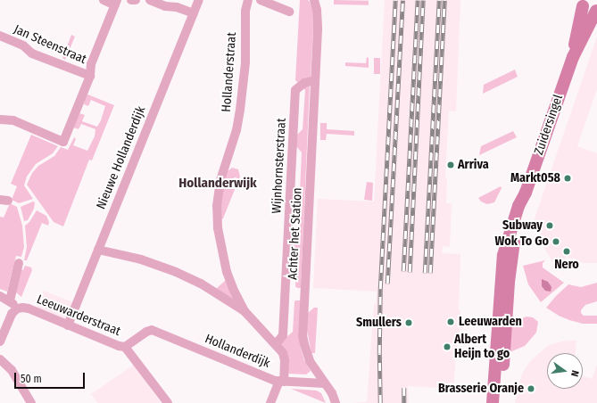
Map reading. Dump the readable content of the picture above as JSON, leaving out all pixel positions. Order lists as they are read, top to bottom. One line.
{"streets":{"main road":["Zuidersingel"],"street":["Jan Steenstraat","Hollanderstraat","Nieuwe Hollanderdijk","Wijnhornsterstraat","Achter het Station","Leeuwarderstraat","Hollanderdijk"]},"crossings":[["Nieuwe Hollanderdijk","Leeuwarderstraat"],["Wijnhornsterstraat","Achter het Station"],["Achter het Station","Hollanderdijk"],["Leeuwarderstraat","Hollanderdijk"]],"districts":["Hollanderwijk"],"places":["Arriva","Markt058","Subway","Wok To Go","Nero","Leeuwarden","Smullers","Albert Heijn to go","Brasserie Oranje"],"scale_bar":"50 m","north":"right"}
